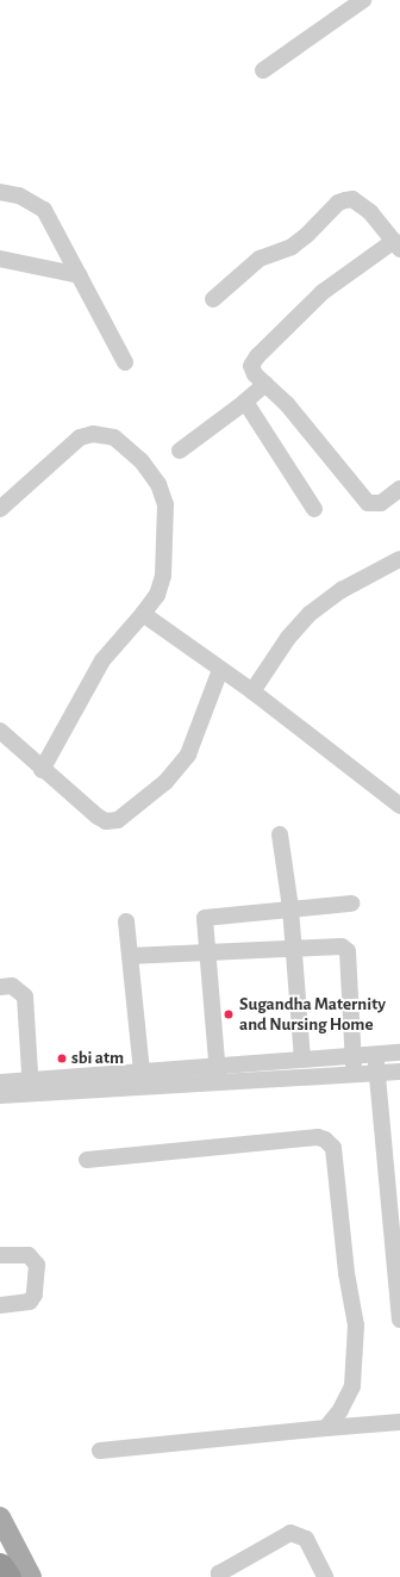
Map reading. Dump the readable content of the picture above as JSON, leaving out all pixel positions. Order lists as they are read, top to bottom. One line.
{"places":["Sugandha Maternity and Nursing Home","sbi atm"]}
